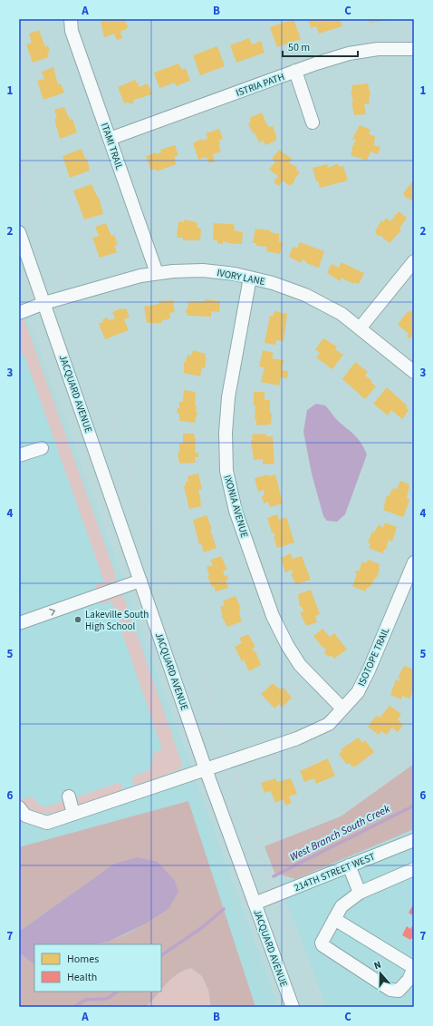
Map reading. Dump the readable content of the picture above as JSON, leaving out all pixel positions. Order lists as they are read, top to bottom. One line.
{"streets":{"street":["ISTRIA PATH","ITAMI TRAIL","IVORY LANE","JACQUARD AVENUE","IXONIA AVENUE","ISOTOPE TRAIL","214TH STREET WEST"]},"crossings":[["ISTRIA PATH","ITAMI TRAIL"],["ITAMI TRAIL","IVORY LANE"],["IVORY LANE","JACQUARD AVENUE"],["IVORY LANE","IXONIA AVENUE"],["JACQUARD AVENUE","ISOTOPE TRAIL"],["JACQUARD AVENUE","214TH STREET WEST"],["IXONIA AVENUE","ISOTOPE TRAIL"]],"water":["West Branch South Creek"],"places":["Lakeville South High School"],"legend":["Homes","Health"],"scale_bar":"50 m","north":"top","grid":{"columns":["A","B","C"],"rows":["1","2","3","4","5","6","7"]}}
